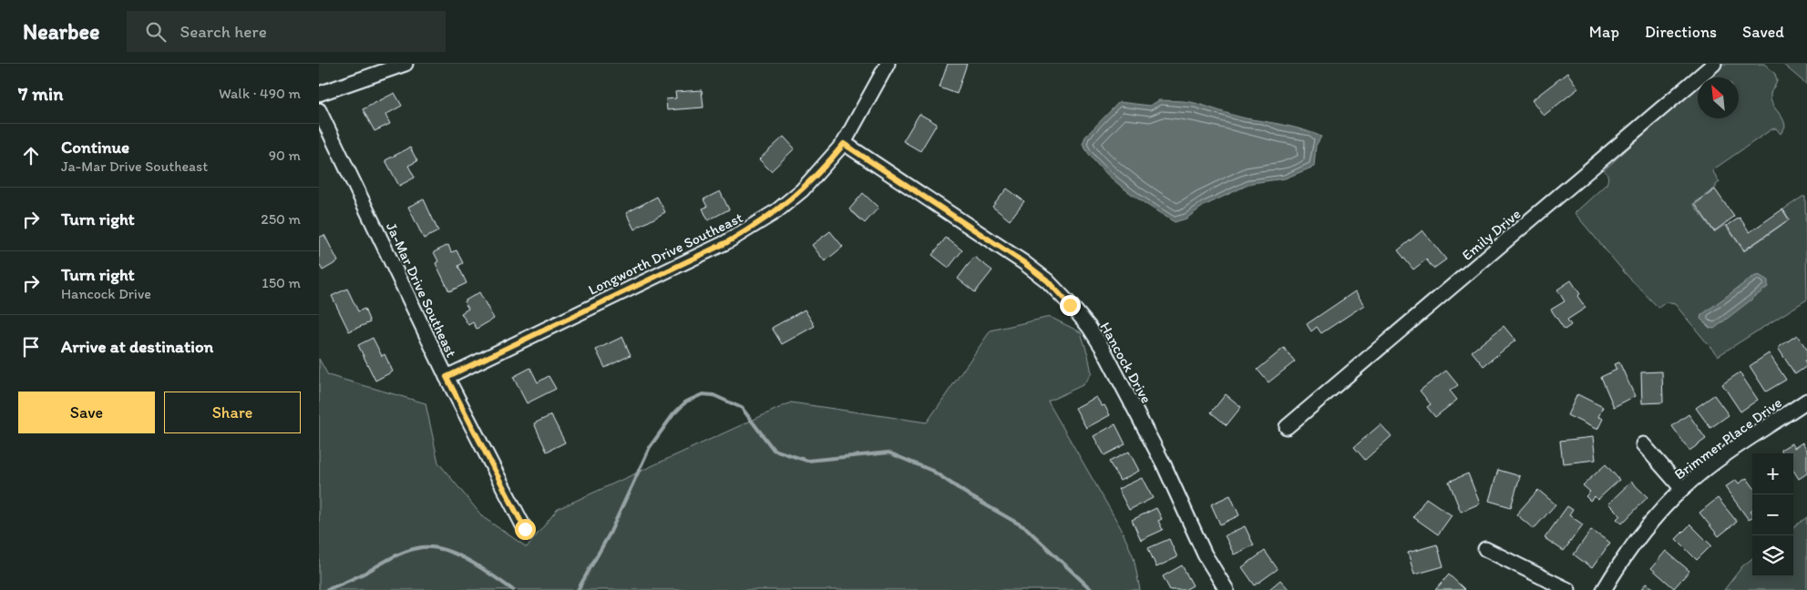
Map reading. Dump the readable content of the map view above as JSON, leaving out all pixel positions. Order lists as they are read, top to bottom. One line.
{"streets":{"street":["Emily Drive","Longworth Drive Southeast","Ja-Mar Drive Southeast","Hancock Drive","Brimmer Place Drive"]},"crossings":[["Longworth Drive Southeast","Ja-Mar Drive Southeast"],["Longworth Drive Southeast","Hancock Drive"]],"north":"top left","page":{"header":"Nearbee","search":"Search here","nav":["Map","Directions","Saved"],"heading":["7 min","Walk · 490 m"],"list":[["Continue","Ja-Mar Drive Southeast","90 m"],["Turn right","250 m"],["Turn right","Hancock Drive","150 m"],"Arrive at destination"],"buttons":["Save","Share"],"map_buttons":["+","−"]}}
